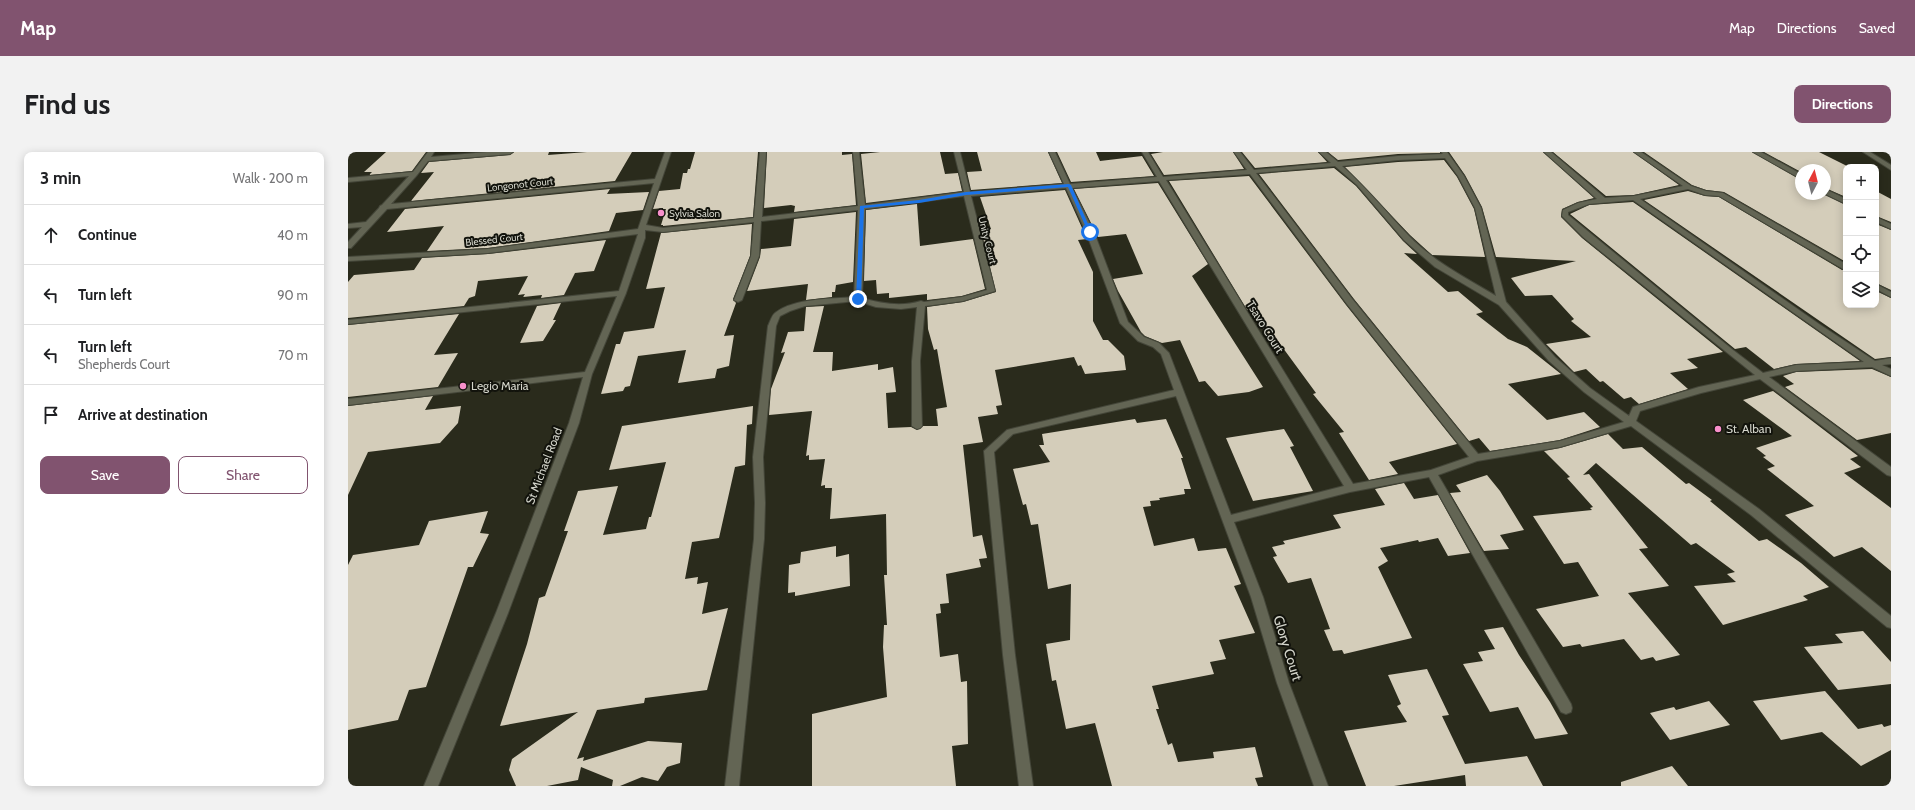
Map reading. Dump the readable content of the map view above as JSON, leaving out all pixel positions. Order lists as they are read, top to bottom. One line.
{"streets":{"street":["Longonot Court","Blessed Court","Unity Court","Tsavo Court","St Michael Road","Glory Court"]},"crossings":[["Longonot Court","St Michael Road"],["Blessed Court","Unity Court"],["Blessed Court","Tsavo Court"],["Blessed Court","St Michael Road"],["Blessed Court","Glory Court"]],"places":["Sylvia Salon","Legio Maria","St. Alban"],"north":"top","page":{"header":"Map","nav":["Map","Directions","Saved"],"buttons":["Directions",["Save","Share"]],"title":"Find us","heading":["3 min","Walk · 200 m"],"map_buttons":["+","−"],"list":[["Continue","40 m"],["Turn left","90 m"],["Turn left","Shepherds Court","70 m"],"Arrive at destination"]}}
